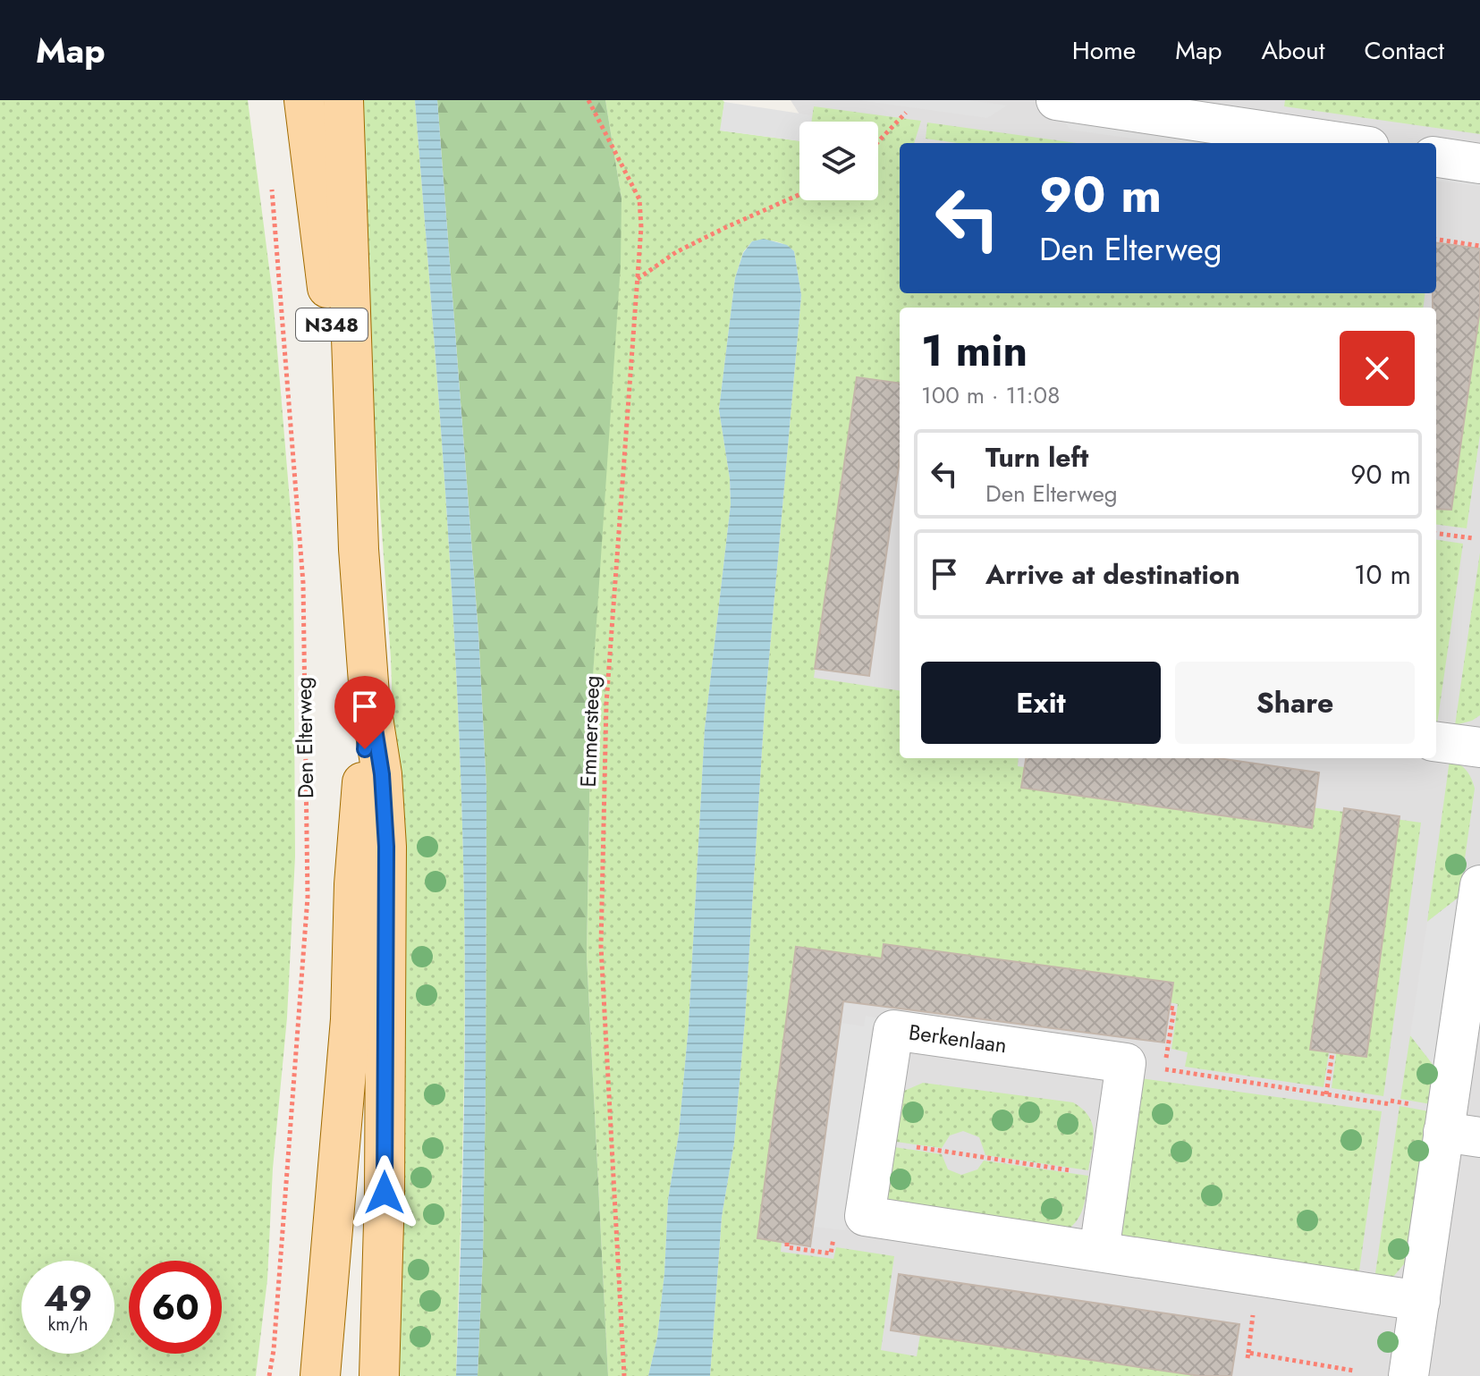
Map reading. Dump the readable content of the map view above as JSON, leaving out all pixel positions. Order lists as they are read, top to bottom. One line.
{"streets":{"main road":["N348"],"street":["Berkenlaan"],"path":["Emmersteeg","Den Elterweg"]},"page":{"header":"Map","nav":["Home","Map","About","Contact"],"turn":["90 m","Den Elterweg"],"heading":["1 min","100 m · 11:08"],"list":[{"name":"Turn left","note":"Den Elterweg","value":"90 m"},{"name":"Arrive at destination","value":"10 m"}],"buttons":["Exit","Share"],"speed":"49 km/h","limit":"60"}}
